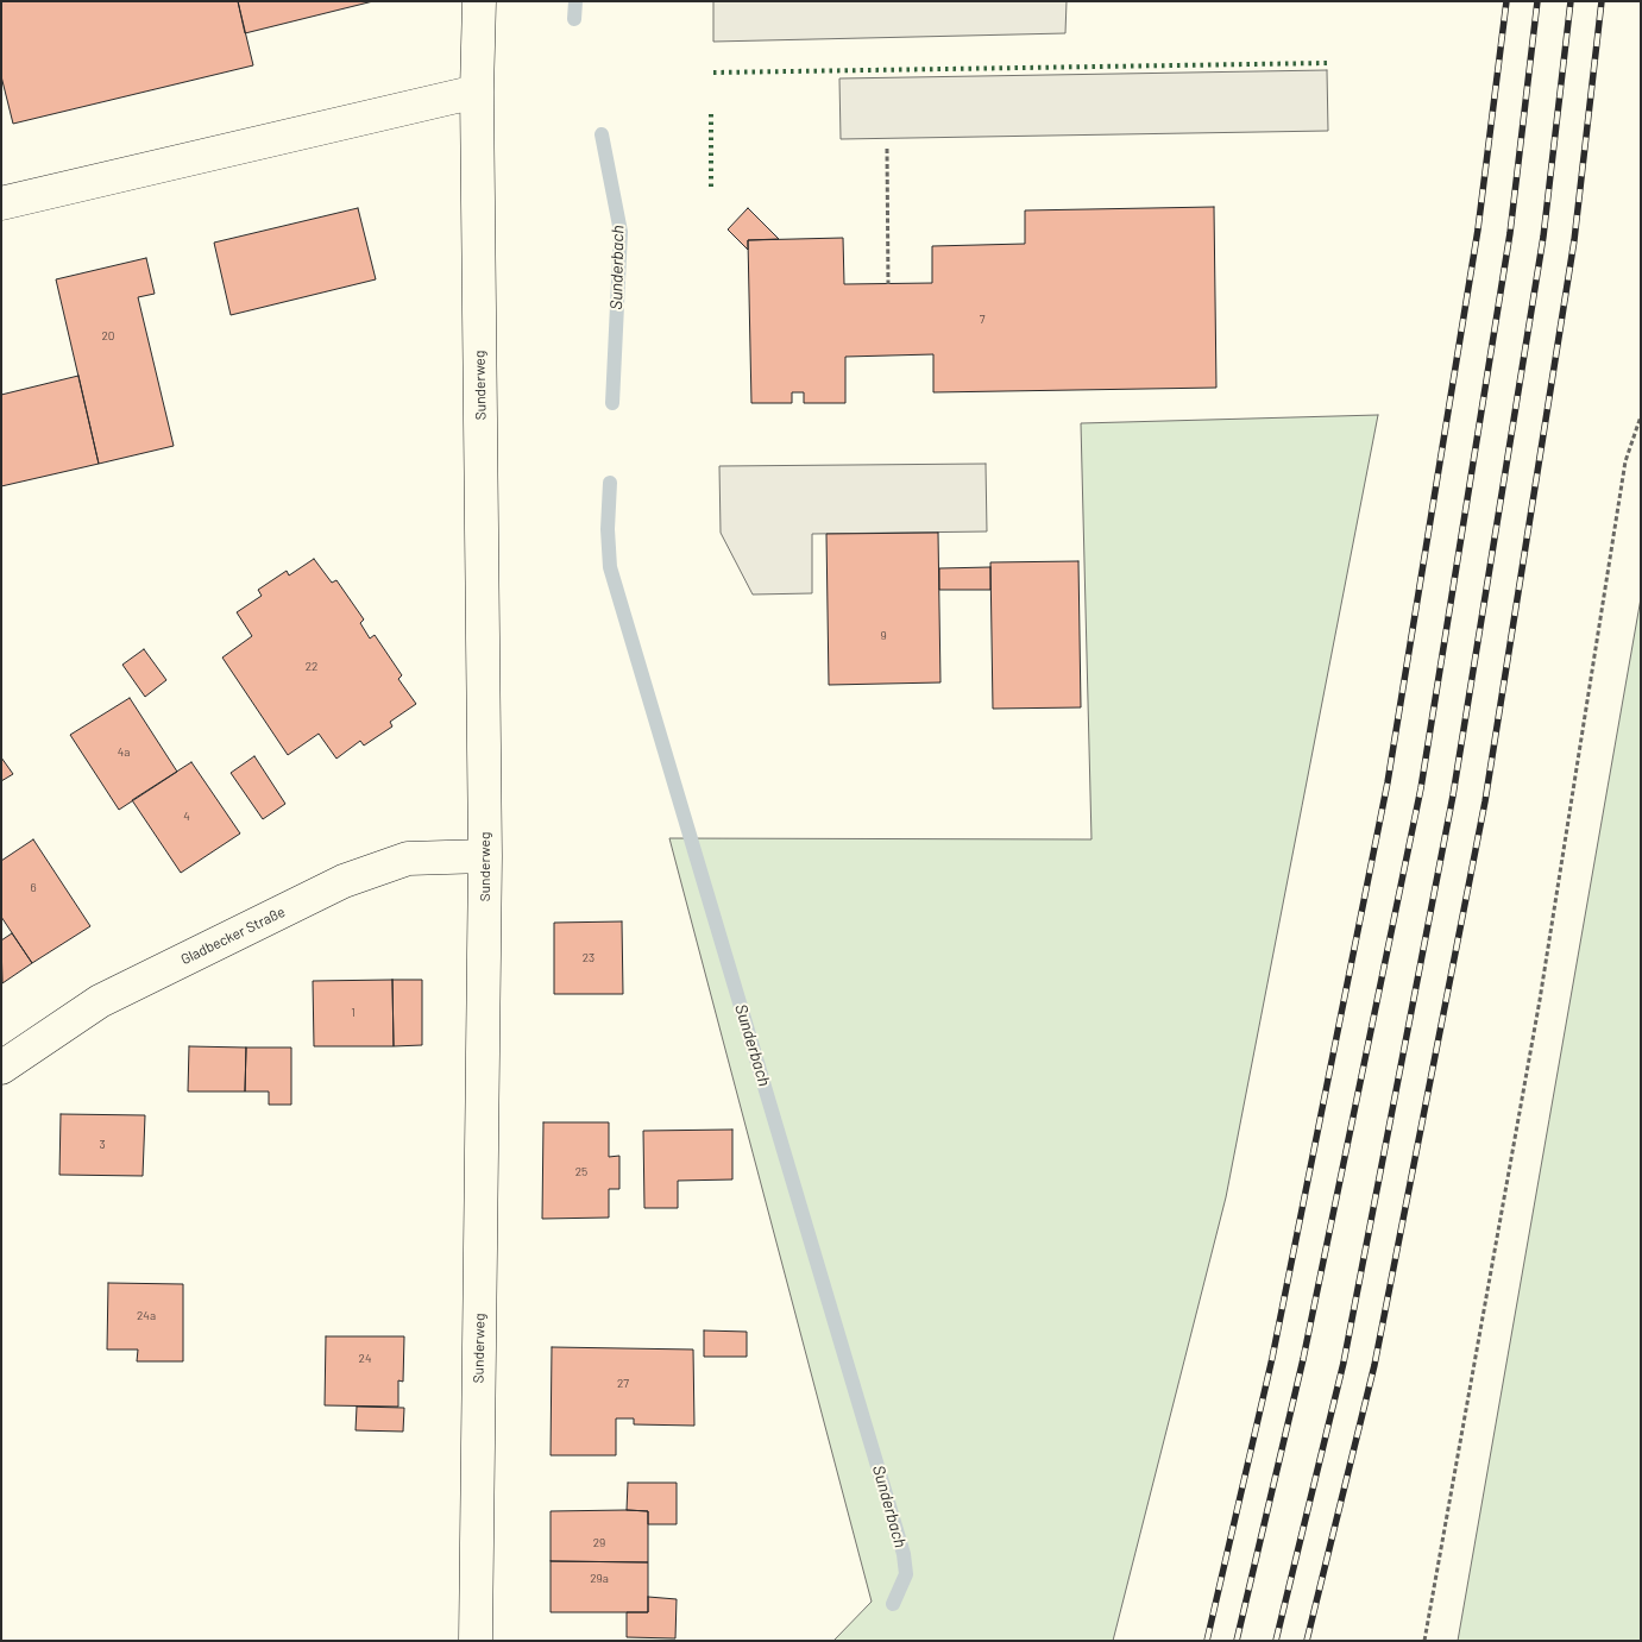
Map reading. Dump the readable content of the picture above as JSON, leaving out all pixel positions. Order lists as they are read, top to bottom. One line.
{"streets":{"street":["Sunderweg","Gladbecker Straße"]},"crossings":[["Sunderweg","Gladbecker Straße"]],"water":["Sunderbach"],"house_numbers":["7","20","9","22","4a","4","6","23","1","3","25","24a","24","27","29","29a"]}
